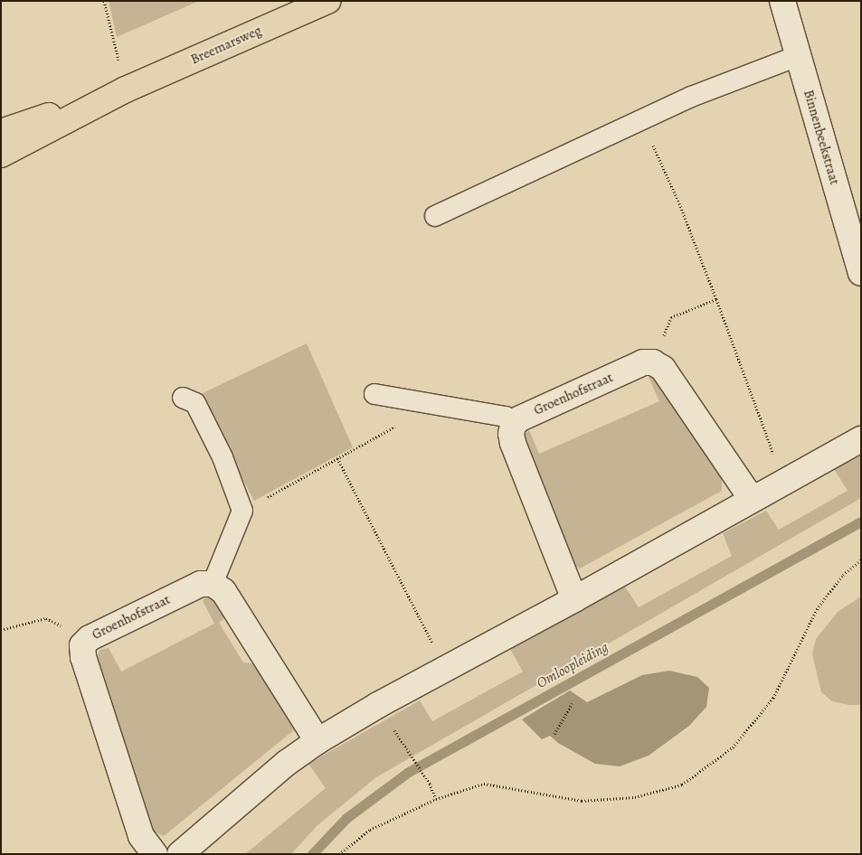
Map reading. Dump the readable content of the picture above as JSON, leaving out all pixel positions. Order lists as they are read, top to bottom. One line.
{"streets":{"main road":["Breemarsweg"],"street":["Binnenbeekstraat","Groenhofstraat"]},"water":["Omloopleiding"]}
